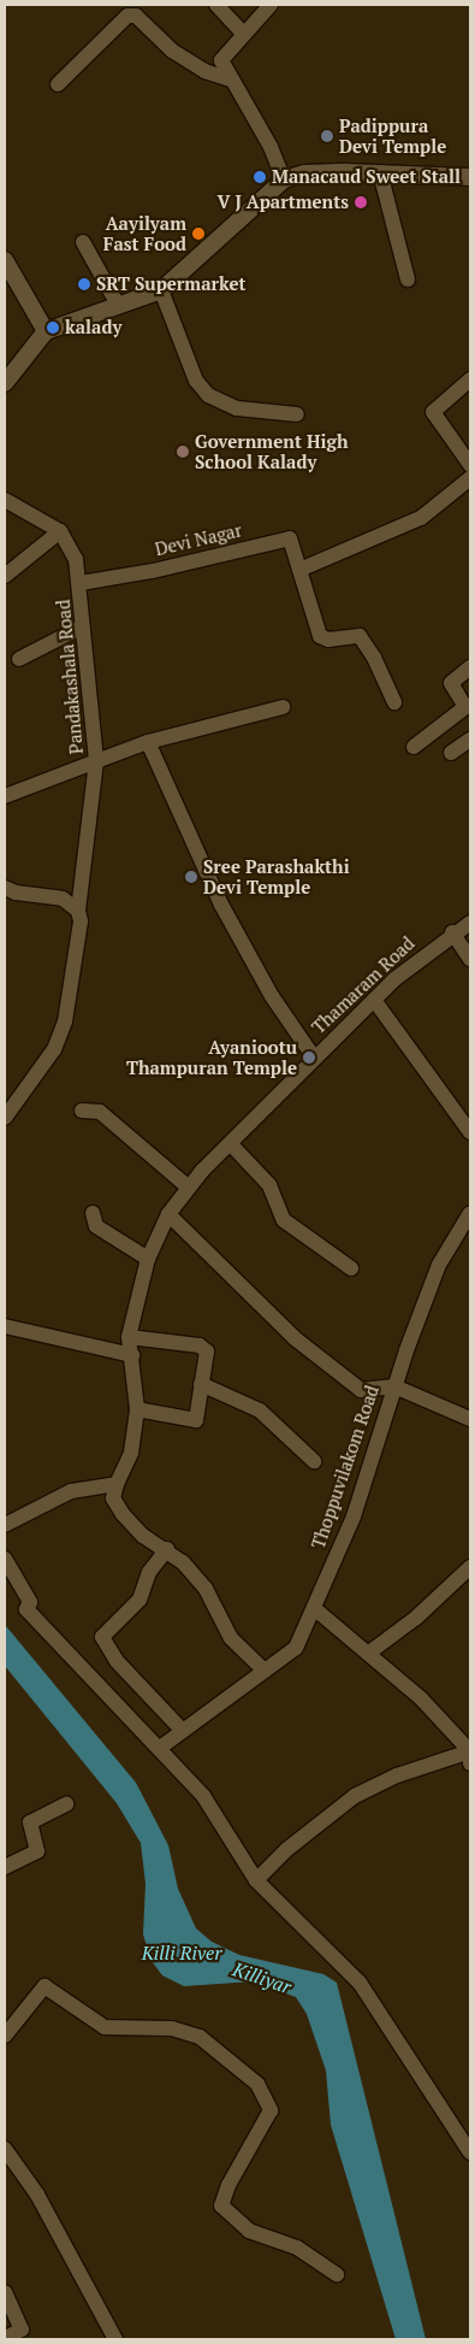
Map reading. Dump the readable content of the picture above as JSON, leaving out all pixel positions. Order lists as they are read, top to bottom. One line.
{"streets":{"street":["Devi Nagar","Pandakashala Road","Thamaram Road","Thoppuvilakom Road"]},"crossings":[["Devi Nagar","Pandakashala Road"]],"water":["Killi River","Killiyar"],"places":["Padippura Devi Temple","Manacaud Sweet Stall","V J Apartments","Aayilyam Fast Food","SRT Supermarket","kalady","Government High School Kalady","Sree Parashakthi Devi Temple","Ayaniootu Thampuran Temple"]}
